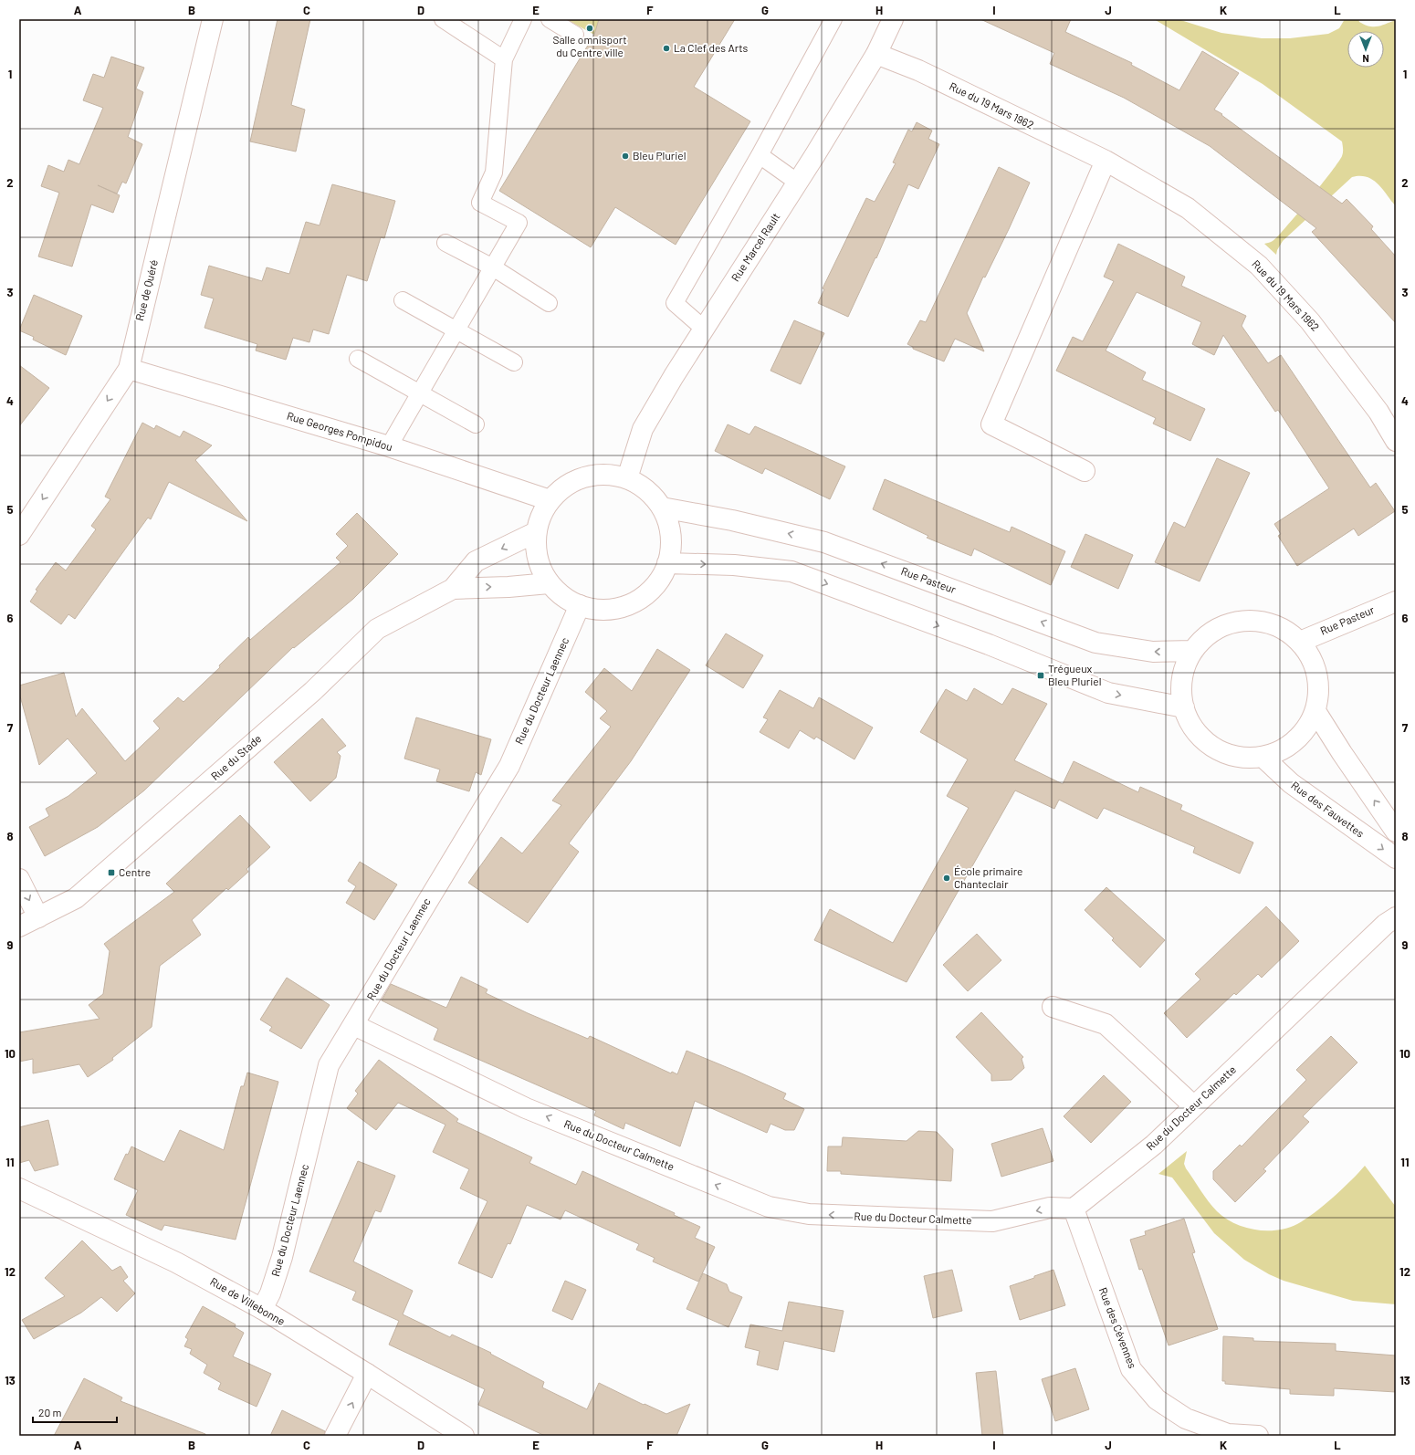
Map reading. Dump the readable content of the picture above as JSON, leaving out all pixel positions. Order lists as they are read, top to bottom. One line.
{"streets":{"street":["Rue du 19 Mars 1962","Rue Marcel Rault","Rue de Quéré","Rue Georges Pompidou","Rue Pasteur","Rue du Docteur Laennec","Rue du Stade","Rue des Fauvettes","Rue du Docteur Calmette","Rue de Villebonne","Rue des Cévennes"]},"crossings":[["Rue du 19 Mars 1962","Rue Marcel Rault"],["Rue de Quéré","Rue Georges Pompidou"],["Rue du Docteur Laennec","Rue du Docteur Calmette"],["Rue du Docteur Laennec","Rue de Villebonne"],["Rue du Docteur Calmette","Rue des Cévennes"]],"one_way":["Rue de Quéré","Rue du Docteur Calmette"],"places":{"other":["Salle omnisport du Centre ville","La Clef des Arts","Bleu Pluriel","École primaire Chanteclair"],"transit":["Trégueux Bleu Pluriel","Centre"]},"scale_bar":"20 m","north":"bottom","grid":{"columns":["A","B","C","D","E","F","G","H","I","J","K","L"],"rows":["1","2","3","4","5","6","7","8","9","10","11","12","13"]}}
